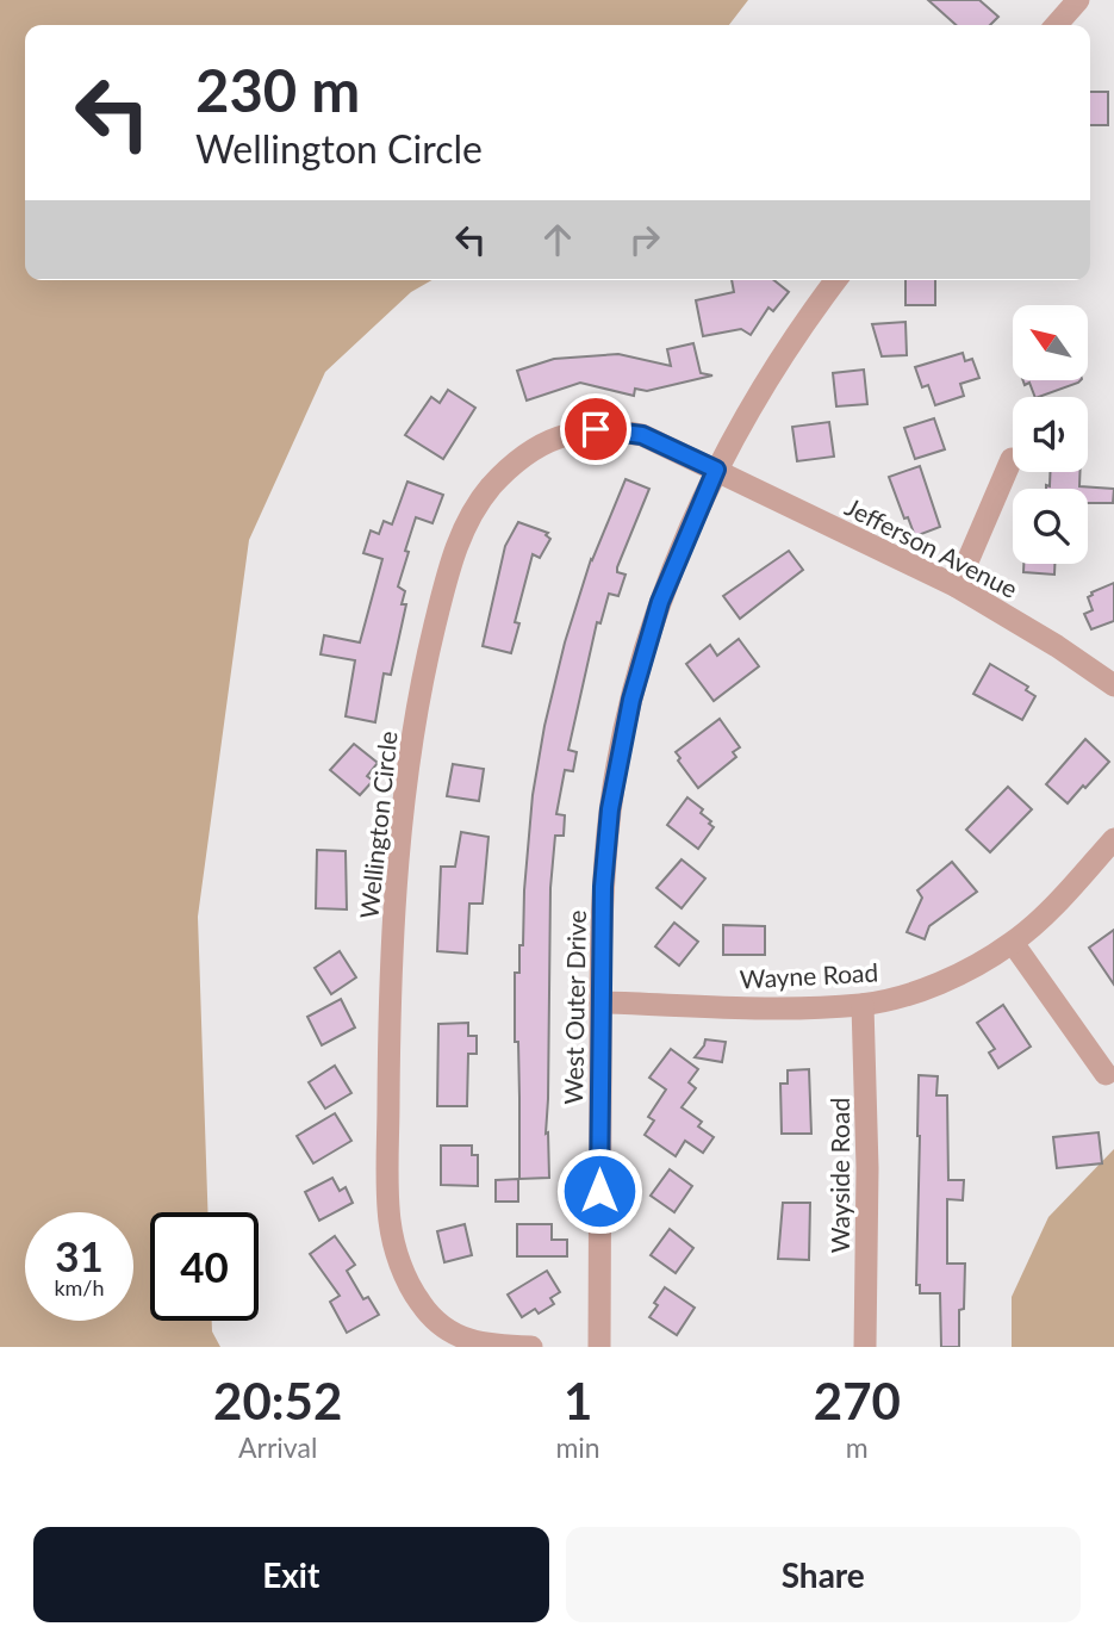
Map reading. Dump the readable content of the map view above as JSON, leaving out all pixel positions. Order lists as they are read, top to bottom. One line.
{"streets":{"street":["Jefferson Avenue","Wellington Circle","Wayne Road","West Outer Drive","Wayside Road"]},"crossings":[["Jefferson Avenue","Wellington Circle"],["Jefferson Avenue","West Outer Drive"],["Wellington Circle","West Outer Drive"],["Wayne Road","West Outer Drive"],["Wayne Road","Wayside Road"]],"north":"top left","page":{"turn":["230 m","Wellington Circle"],"speed":"31 km/h","limit":"40","eta":["20:52","Arrival","1","min","270","m"],"buttons":["Exit","Share"]}}
